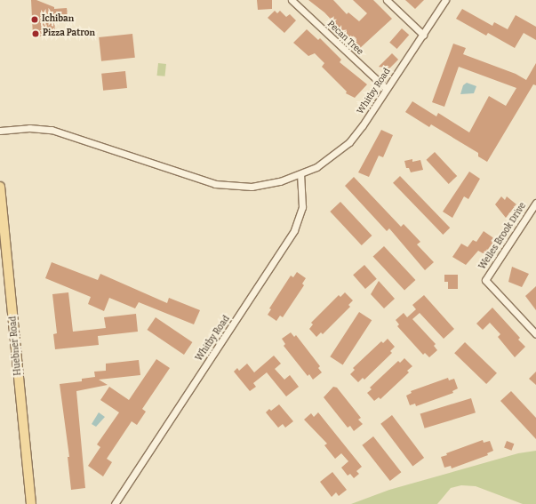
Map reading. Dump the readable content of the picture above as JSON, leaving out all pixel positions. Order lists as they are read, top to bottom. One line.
{"streets":{"main road":["Huebner Road"],"street":["Pecan Tree","Whitby Road","Welles Brook Drive"]},"crossings":[["Pecan Tree","Whitby Road"]],"places":["Ichiban","Pizza Patron"]}
